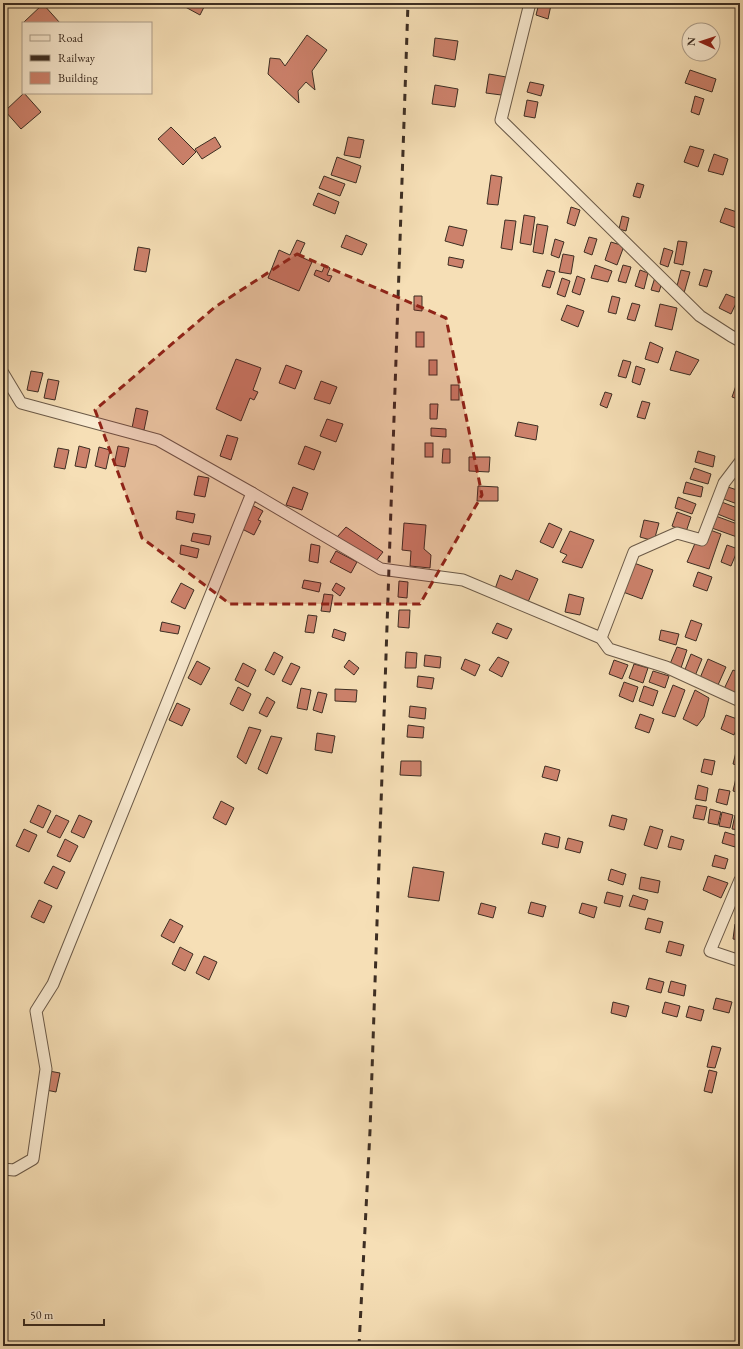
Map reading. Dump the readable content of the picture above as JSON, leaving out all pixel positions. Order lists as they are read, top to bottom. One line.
{"legend":["Road","Railway","Building"],"scale_bar":"50 m","north":"left"}
